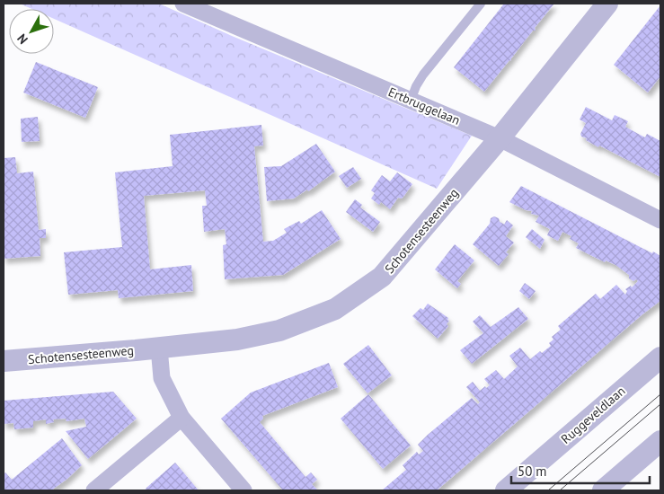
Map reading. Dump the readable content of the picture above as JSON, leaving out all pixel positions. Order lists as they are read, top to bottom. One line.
{"streets":{"street":["Ertbruggelaan","Schotensesteenweg","Ruggeveldlaan"]},"crossings":[["Ertbruggelaan","Schotensesteenweg"]],"scale_bar":"50 m","north":"bottom left"}
